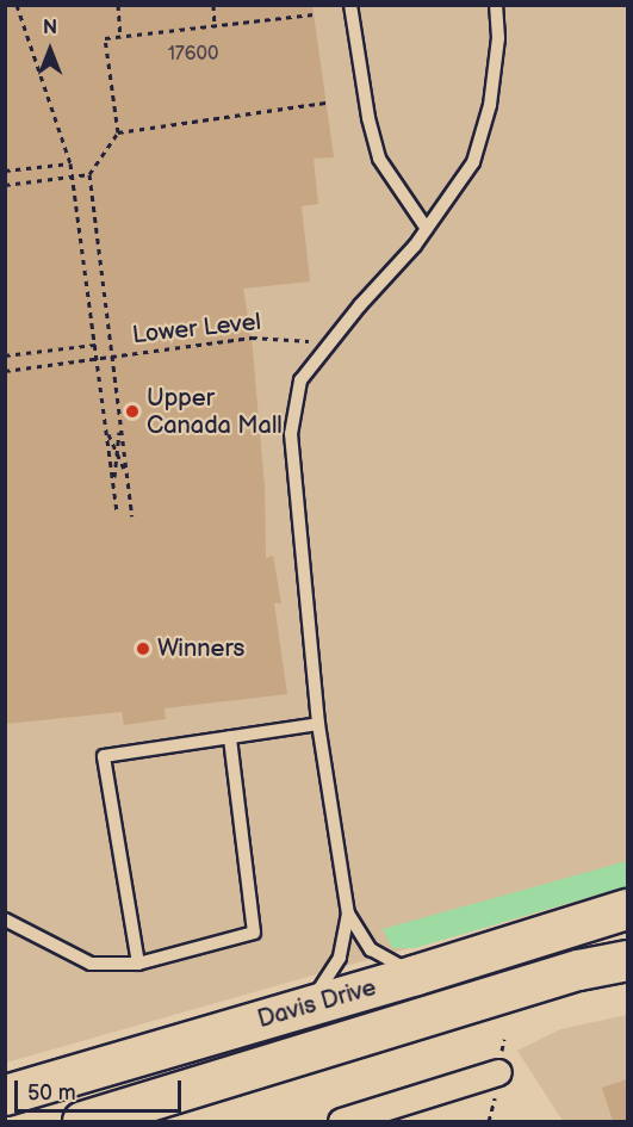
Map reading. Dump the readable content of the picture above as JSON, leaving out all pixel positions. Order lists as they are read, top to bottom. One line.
{"streets":{"main road":["Davis Drive"],"path":["Lower Level"]},"places":["Upper Canada Mall","Winners"],"house_numbers":["17600"],"scale_bar":"50 m","north":"top"}
